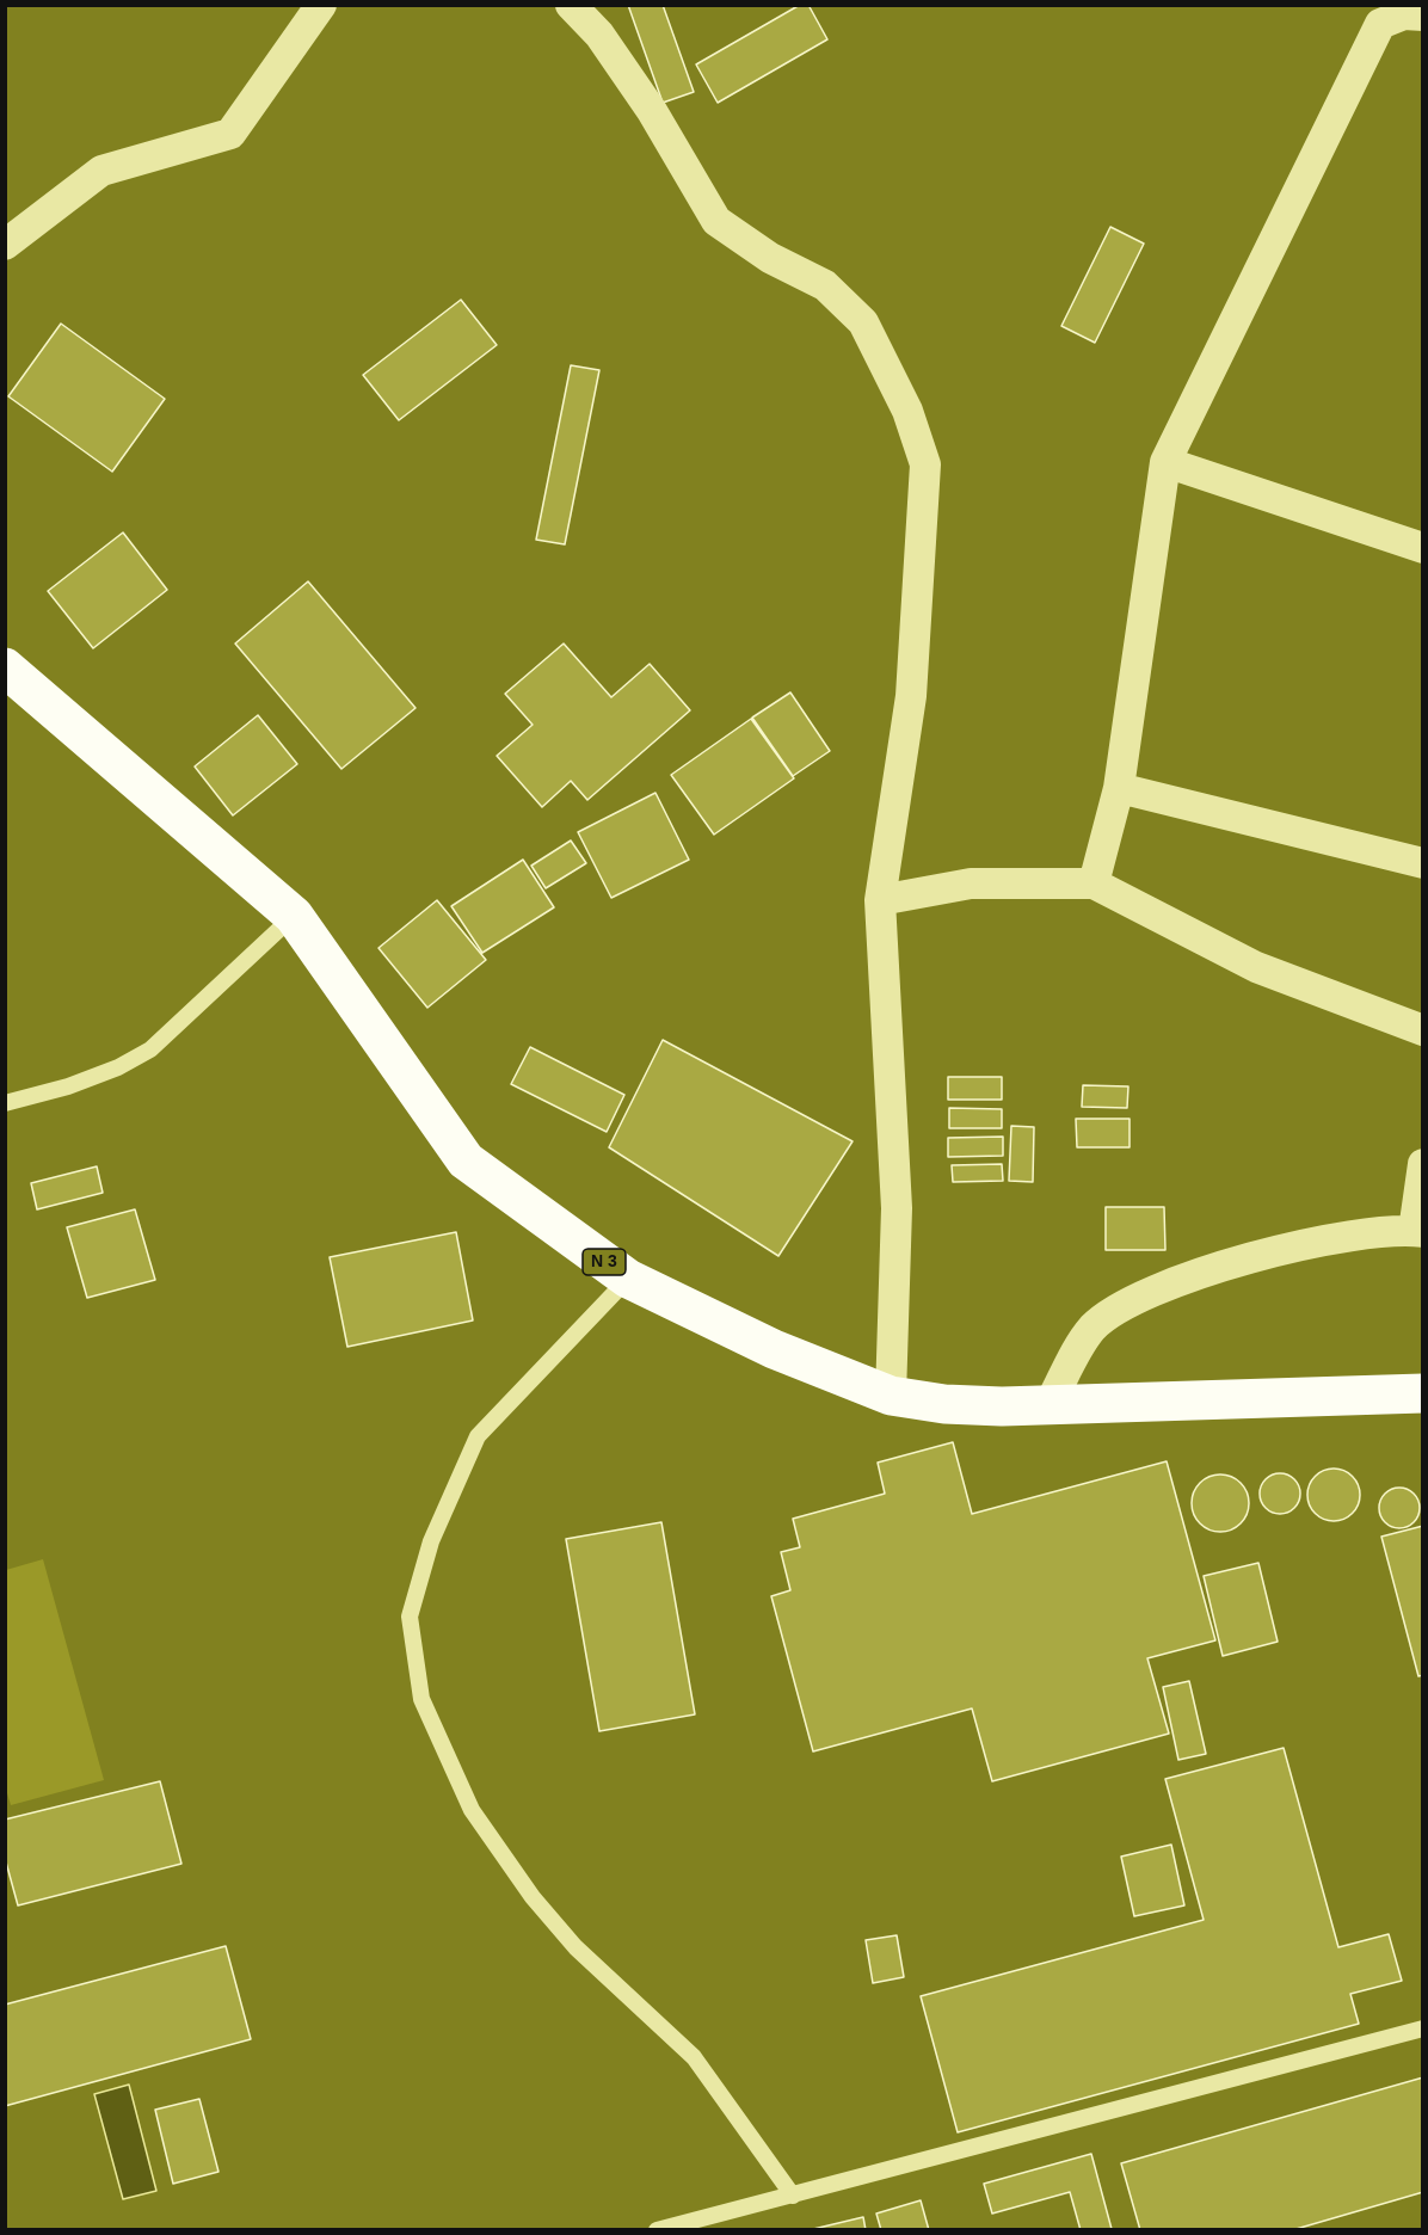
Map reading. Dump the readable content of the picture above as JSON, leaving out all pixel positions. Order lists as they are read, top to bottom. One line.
{"streets":{"highway":["N 3"]}}
